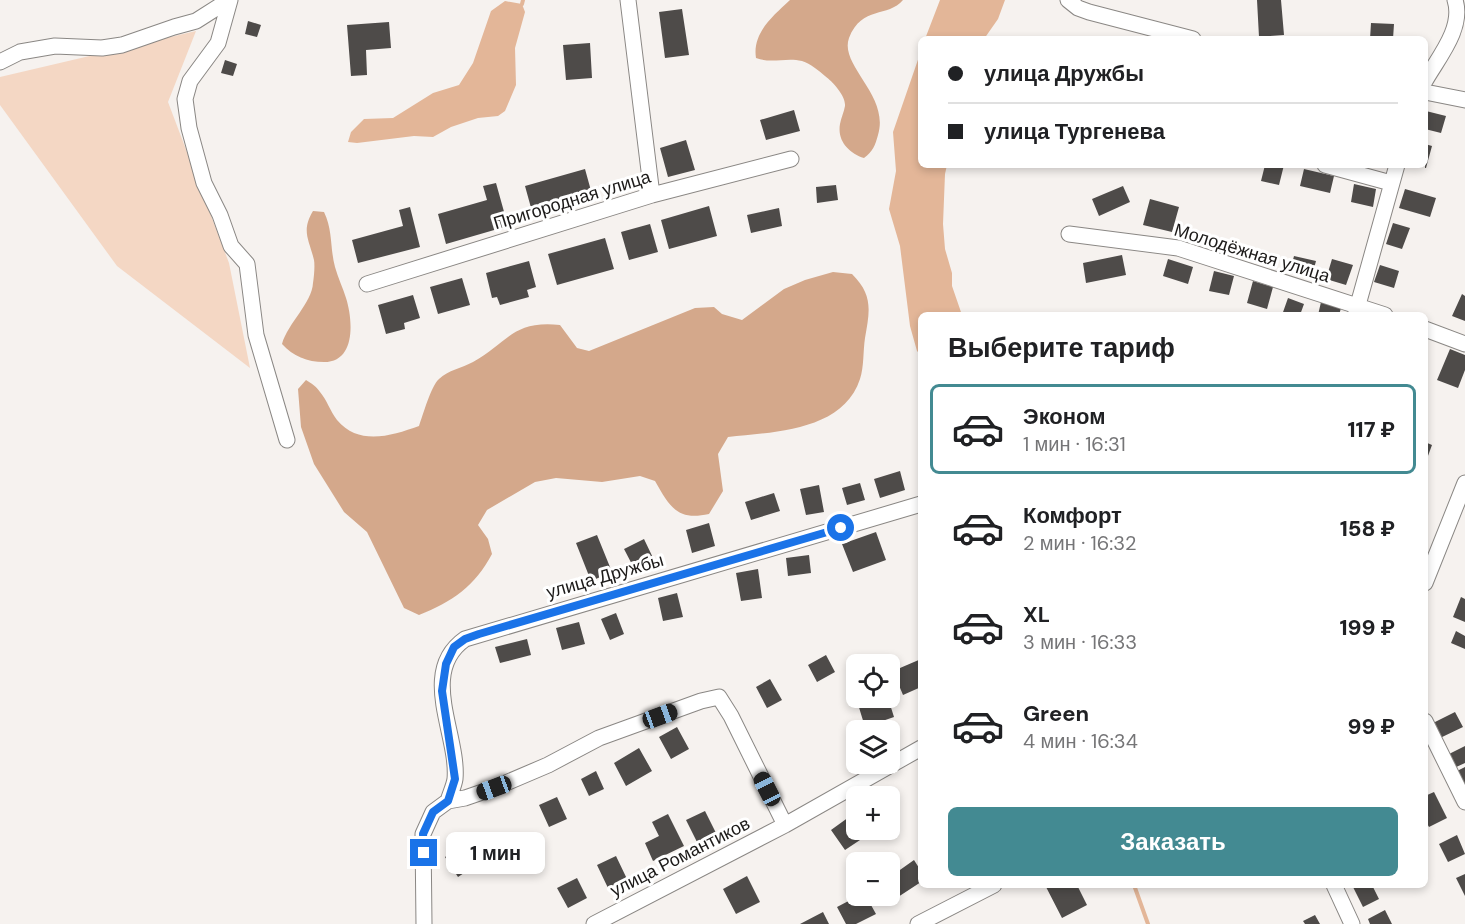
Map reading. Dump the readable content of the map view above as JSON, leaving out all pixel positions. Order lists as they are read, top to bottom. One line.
{"streets":{"street":["Пригородная улица","Молодёжная улица","улица Дружбы","улица Романтиков"]},"page":{"banner":["улица Дружбы","улица Тургенева"],"heading":"Выберите тариф","list":[{"name":"Эконом","note":"1 мин · 16:31","value":"117 ₽"},{"name":"Комфорт","note":"2 мин · 16:32","value":"158 ₽"},{"name":"XL","note":"3 мин · 16:33","value":"199 ₽"},{"name":"Green","note":"4 мин · 16:34","value":"99 ₽"}],"map_buttons":["+","−"],"buttons":"Заказать","bubble":"1 мин"}}
